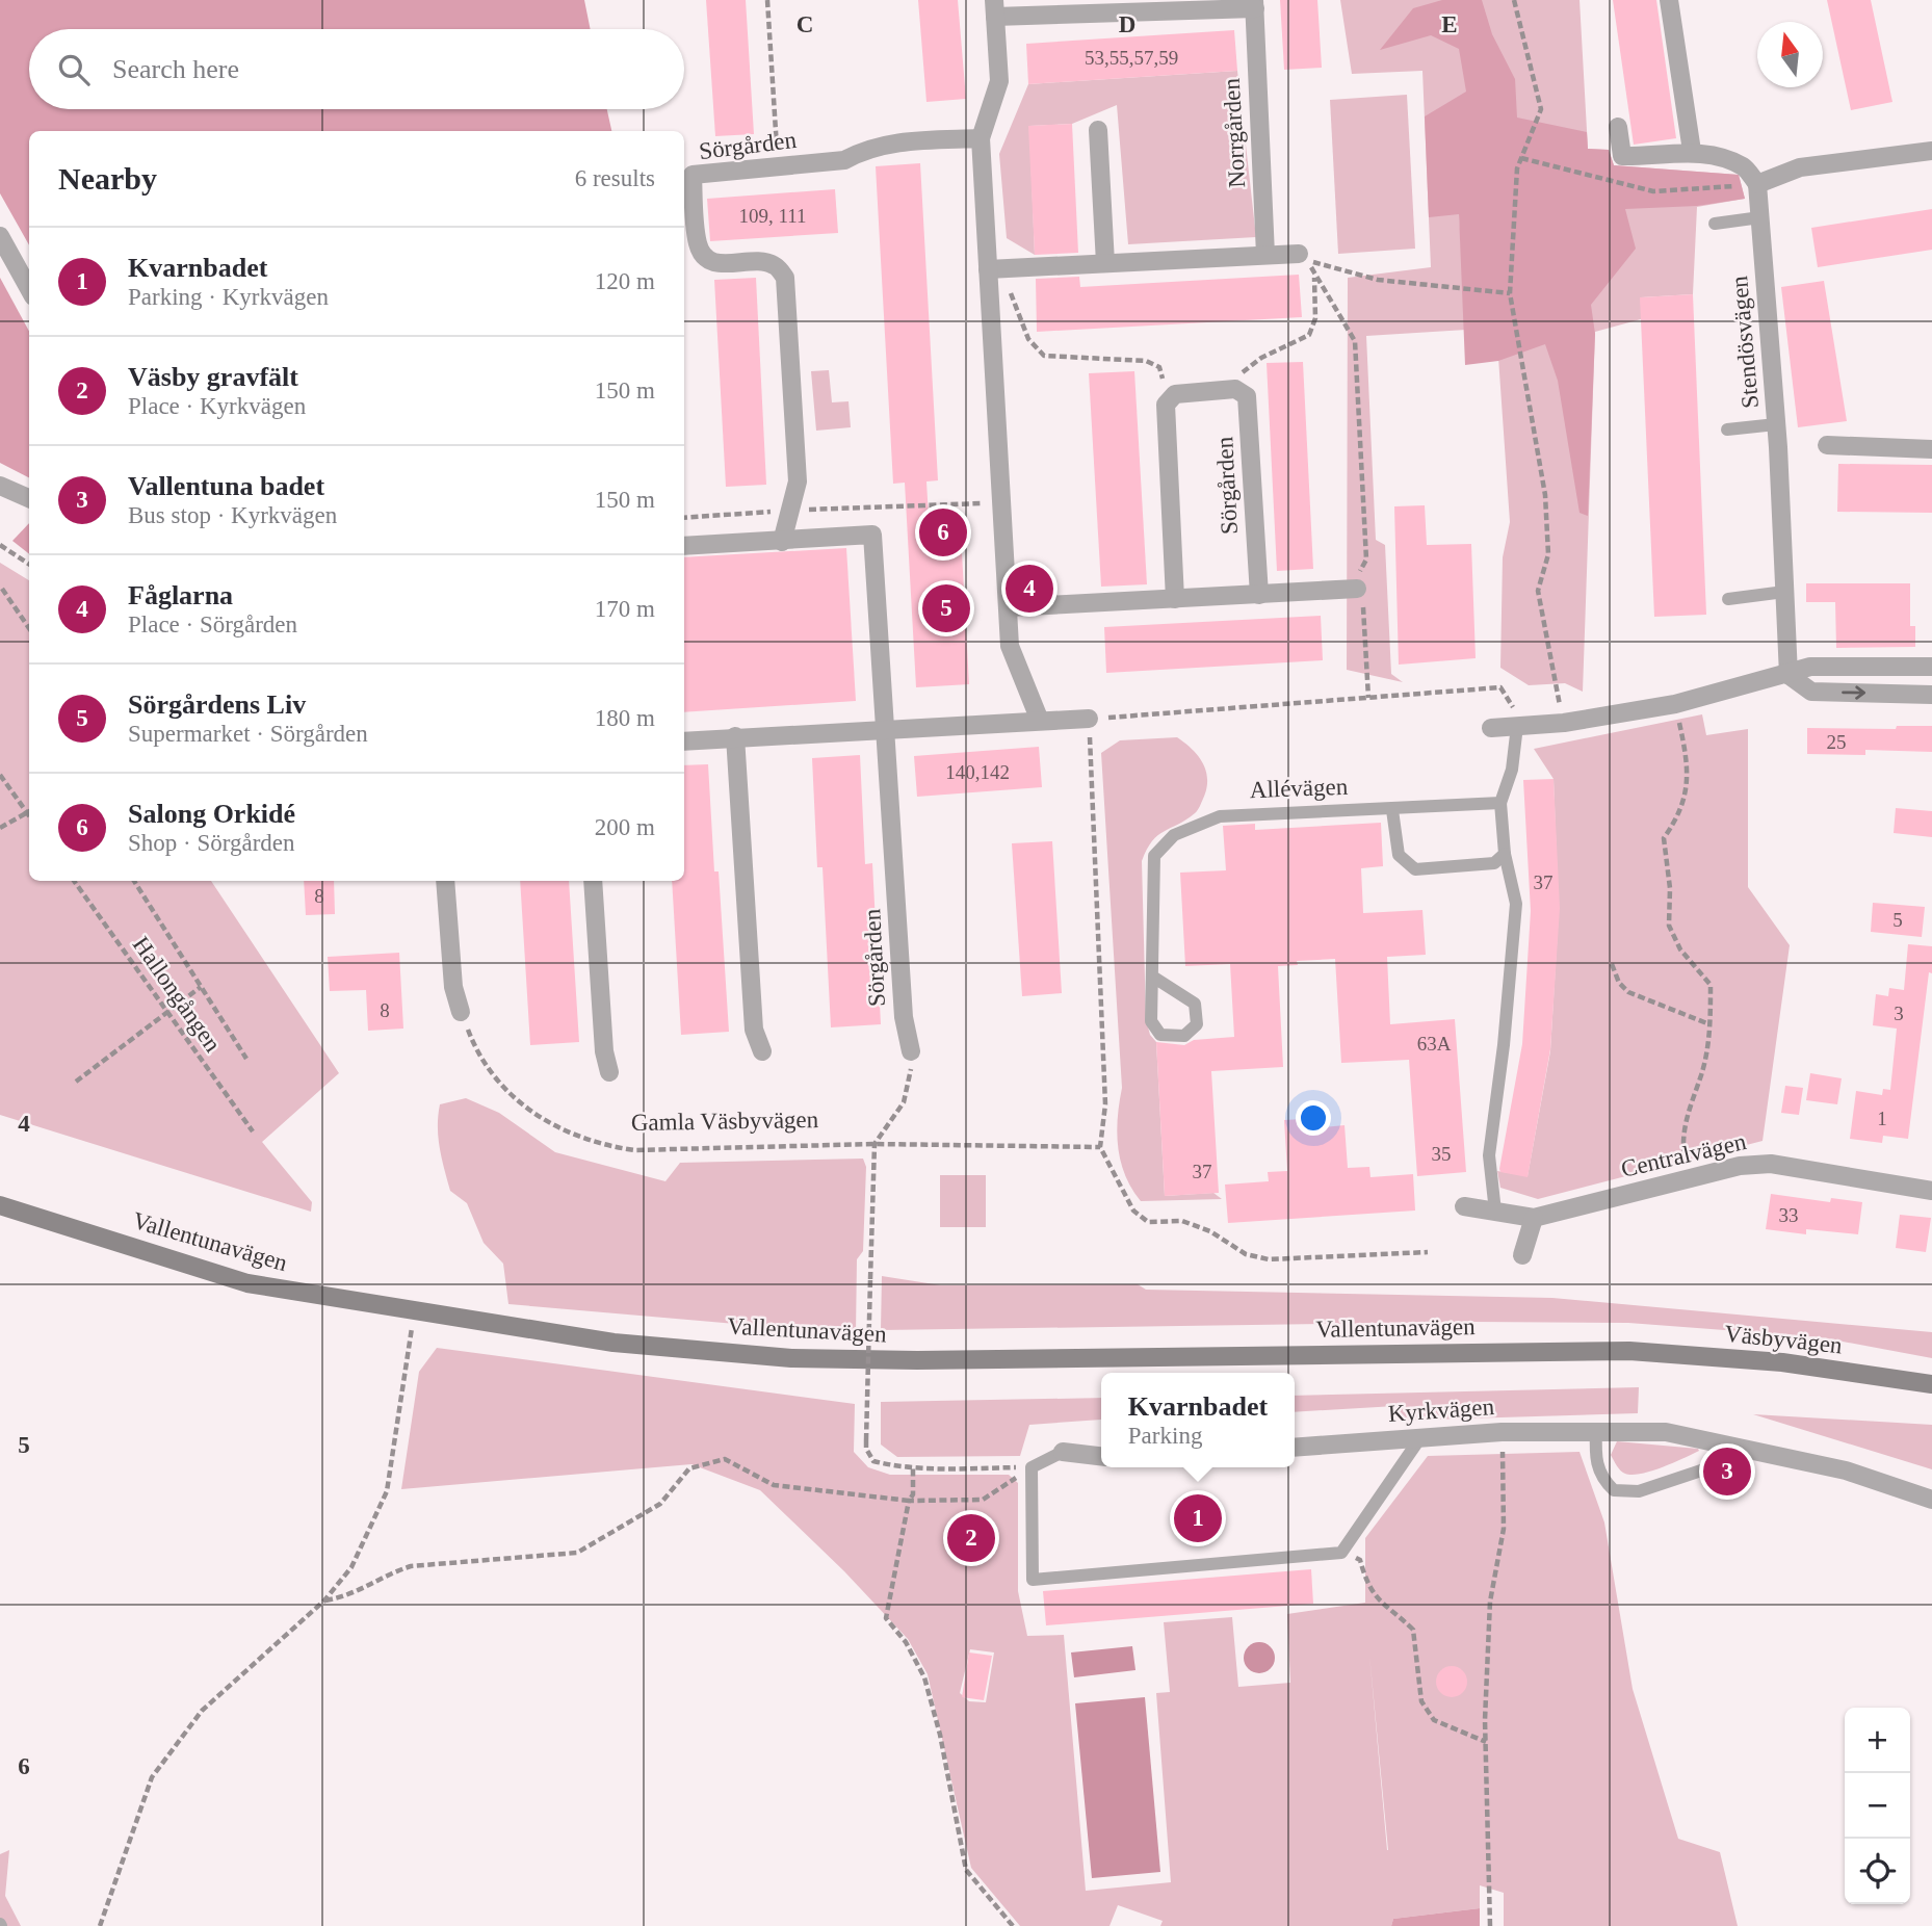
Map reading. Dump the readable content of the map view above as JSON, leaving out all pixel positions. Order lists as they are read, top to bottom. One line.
{"streets":{"main road":["Vallentunavägen","Väsbyvägen"],"street":["Norrgården","Sörgården","Stendösvägen","Centralvägen","Kyrkvägen"],"lane":["Allévägen"],"path":["Hallongången","Gamla Väsbyvägen"]},"crossings":[["Norrgården","Sörgården"],["Vallentunavägen","Väsbyvägen"]],"house_numbers":["53,55,57,59","109, 111","25","140,142","37","8","5","8","3","63A","1","35","37","33"],"north":"top","page":{"search":"Search here","heading":["Nearby","6 results"],"list":[{"mark":"1","name":"Kvarnbadet","note":"Parking · Kyrkvägen","value":"120 m"},{"mark":"2","name":"Väsby gravfält","note":"Place · Kyrkvägen","value":"150 m"},{"mark":"3","name":"Vallentuna badet","note":"Bus stop · Kyrkvägen","value":"150 m"},{"mark":"4","name":"Fåglarna","note":"Place · Sörgården","value":"170 m"},{"mark":"5","name":"Sörgårdens Liv","note":"Supermarket · Sörgården","value":"180 m"},{"mark":"6","name":"Salong Orkidé","note":"Shop · Sörgården","value":"200 m"}],"pins":["6","4","5","3","1","2"],"popup":["Kvarnbadet","Parking"],"map_buttons":["+","−"]},"grid":{"columns":["C","D","E"],"rows":["4","5","6"]}}
